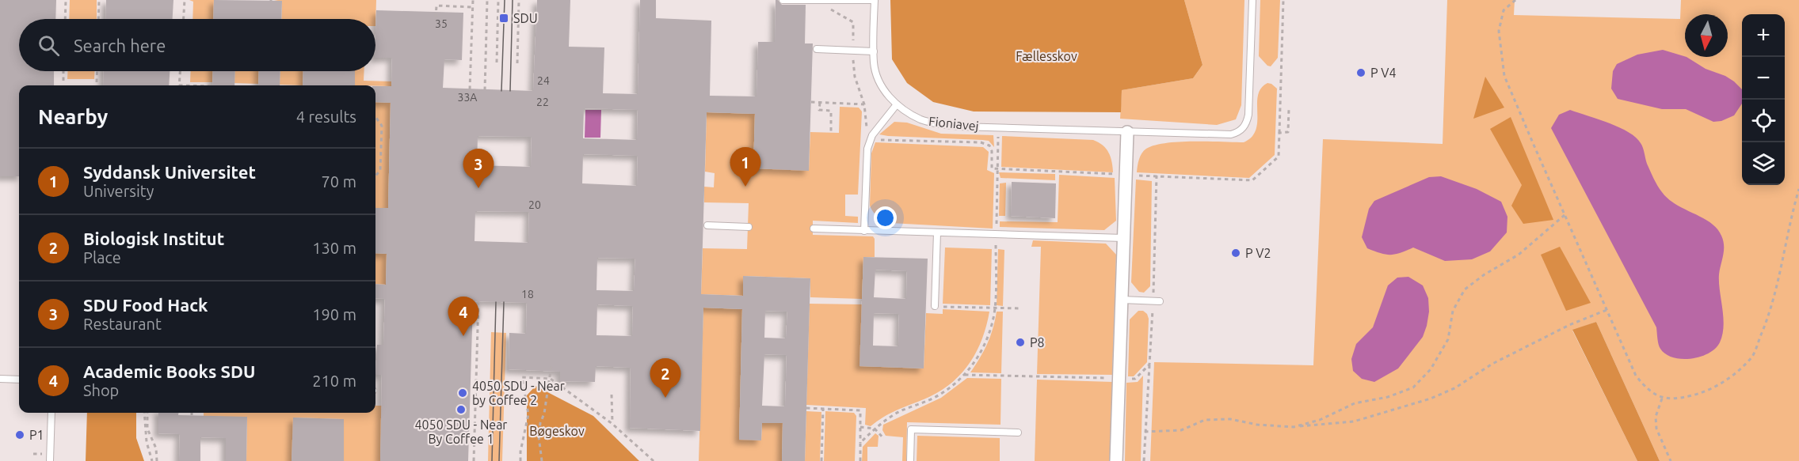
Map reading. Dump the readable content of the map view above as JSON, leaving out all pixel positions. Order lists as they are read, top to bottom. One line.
{"streets":{"lane":["Fioniavej"]},"parks":["Fællesskov","Bøgeskov"],"places":{"transit":["SDU"],"other":["P V4","P V2","P8","4050 SDU - Near by Coffee 2","4050 SDU - Near By Coffee 1","P1"]},"house_numbers":["35","24","33A","22","20","18"],"north":"bottom","page":{"map_buttons":["+","−"],"search":"Search here","heading":["Nearby","4 results"],"pins":["1","3","4","2"],"list":[{"mark":"1","name":"Syddansk Universitet","note":"University","value":"70 m"},{"mark":"2","name":"Biologisk Institut","note":"Place","value":"130 m"},{"mark":"3","name":"SDU Food Hack","note":"Restaurant","value":"190 m"},{"mark":"4","name":"Academic Books SDU","note":"Shop","value":"210 m"}]}}
